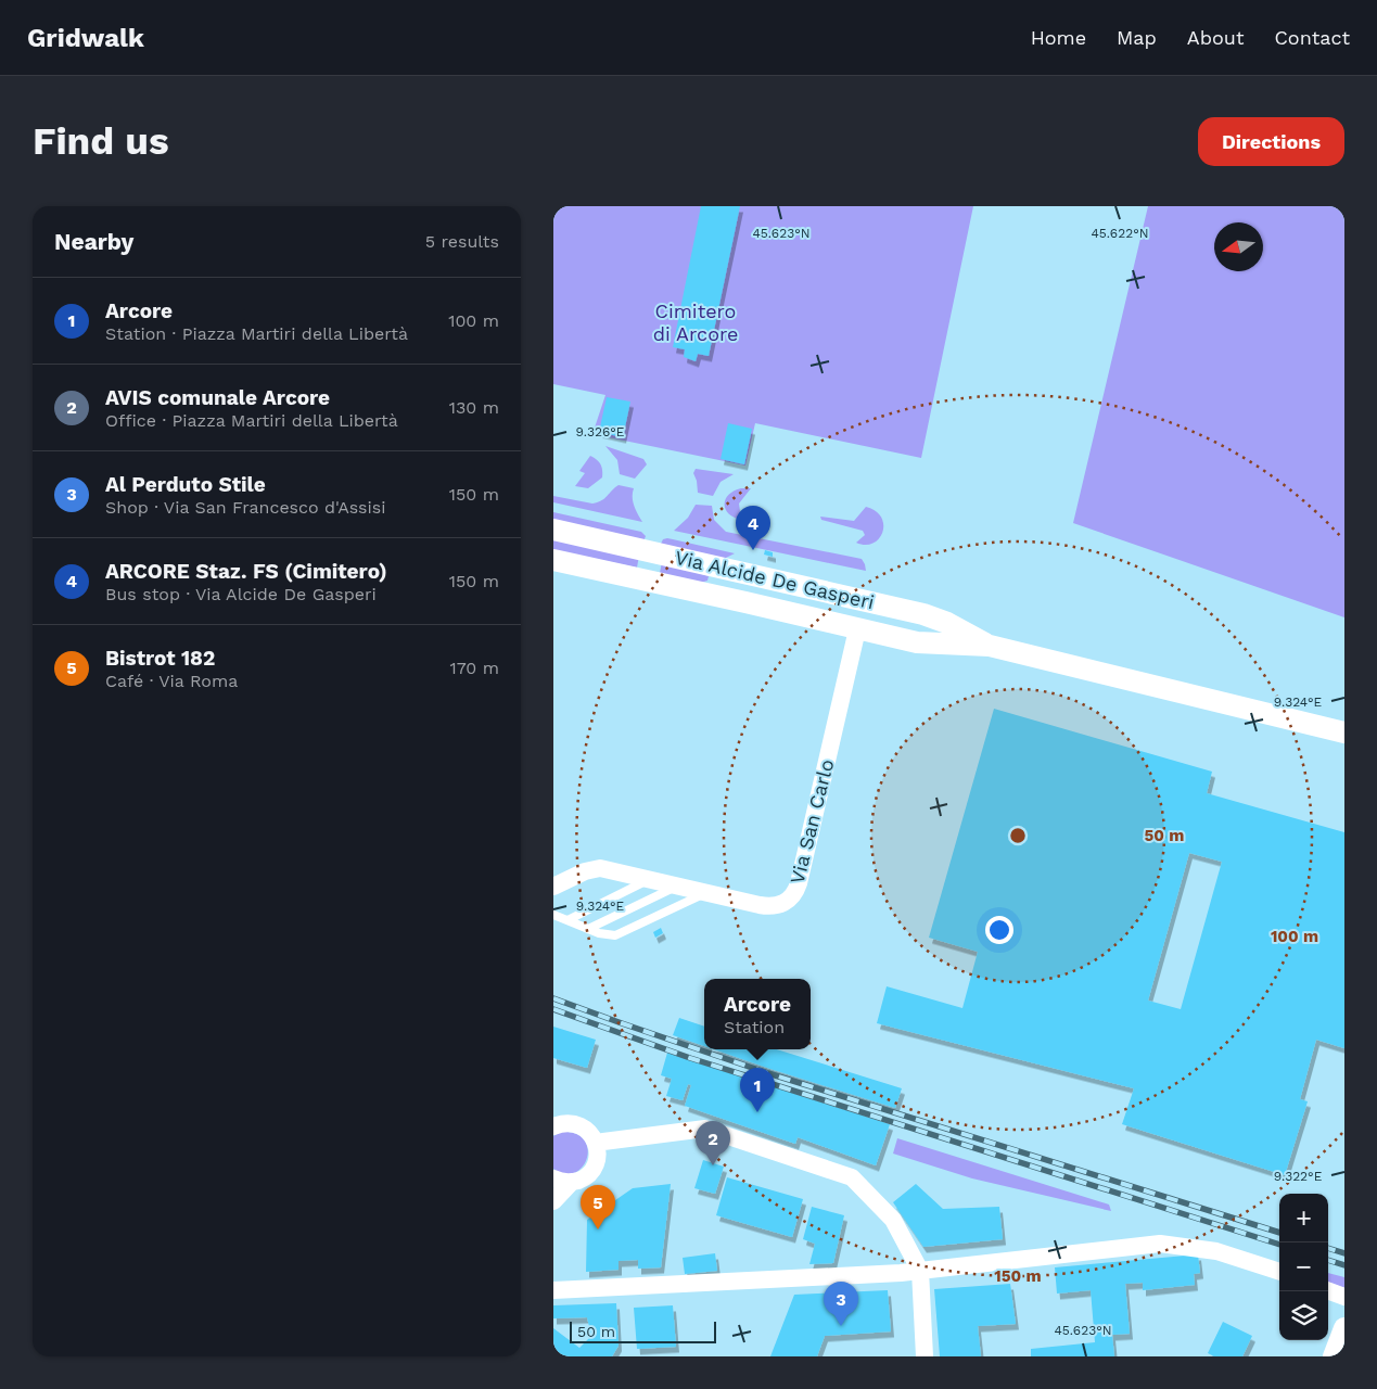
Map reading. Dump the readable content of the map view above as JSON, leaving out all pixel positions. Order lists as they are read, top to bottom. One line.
{"streets":{"street":["Via Alcide De Gasperi","Via San Carlo"]},"crossings":[["Via Alcide De Gasperi","Via San Carlo"]],"parks":["Cimitero di Arcore"],"scale_bar":"50 m","north":"left","page":{"header":"Gridwalk","nav":["Home","Map","About","Contact"],"buttons":"Directions","title":"Find us","heading":["Nearby","5 results"],"list":[{"mark":"1","name":"Arcore","note":"Station · Piazza Martiri della Libertà","value":"100 m"},{"mark":"2","name":"AVIS comunale Arcore","note":"Office · Piazza Martiri della Libertà","value":"130 m"},{"mark":"3","name":"Al Perduto Stile","note":"Shop · Via San Francesco d'Assisi","value":"150 m"},{"mark":"4","name":"ARCORE Staz. FS (Cimitero)","note":"Bus stop · Via Alcide De Gasperi","value":"150 m"},{"mark":"5","name":"Bistrot 182","note":"Café · Via Roma","value":"170 m"}],"pins":["4","1","2","5","3"],"popup":["Arcore","Station"],"map_buttons":["+","−"],"scale":"50 m"},"coordinates":["45.623°N","45.622°N","9.326°E","9.324°E","9.322°E"],"rings":["50 m","100 m","150 m"]}
